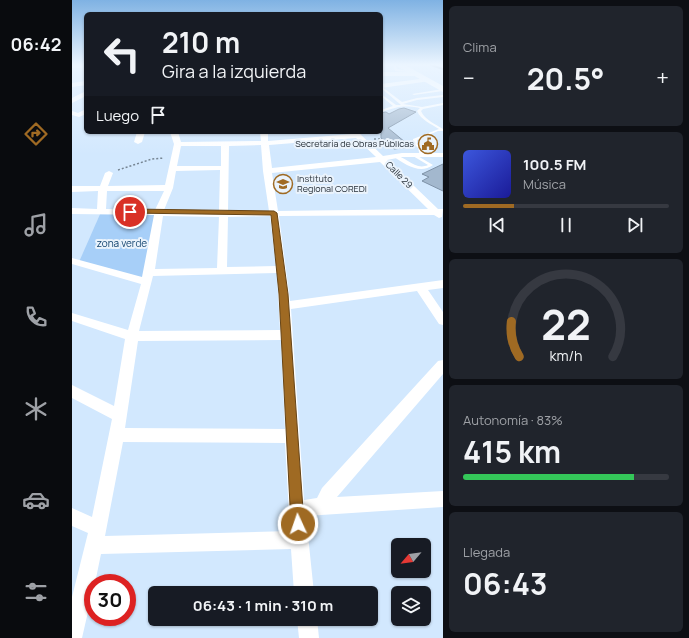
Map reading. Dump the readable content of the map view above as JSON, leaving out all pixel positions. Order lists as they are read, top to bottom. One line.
{"streets":{"street":["Calle 29"]},"parks":["zona verde"],"places":{"public building":["Secretaría de Obras Públicas"],"school or university":["Instituto Regional COREDI"]},"north":"bottom left","page":{"tabs":"06:42","tile":["Clima",["Autonomía · 83%","415 km"],["Llegada","06:43"]],"turn":["210 m","Gira a la izquierda"],"heat":["−","20.5°","+"],"then":"Luego","song":["100.5 FM","Música"],"limit":"30","trip":"06:43 · 1 min · 310 m","gauge":["22","km/h"]}}
